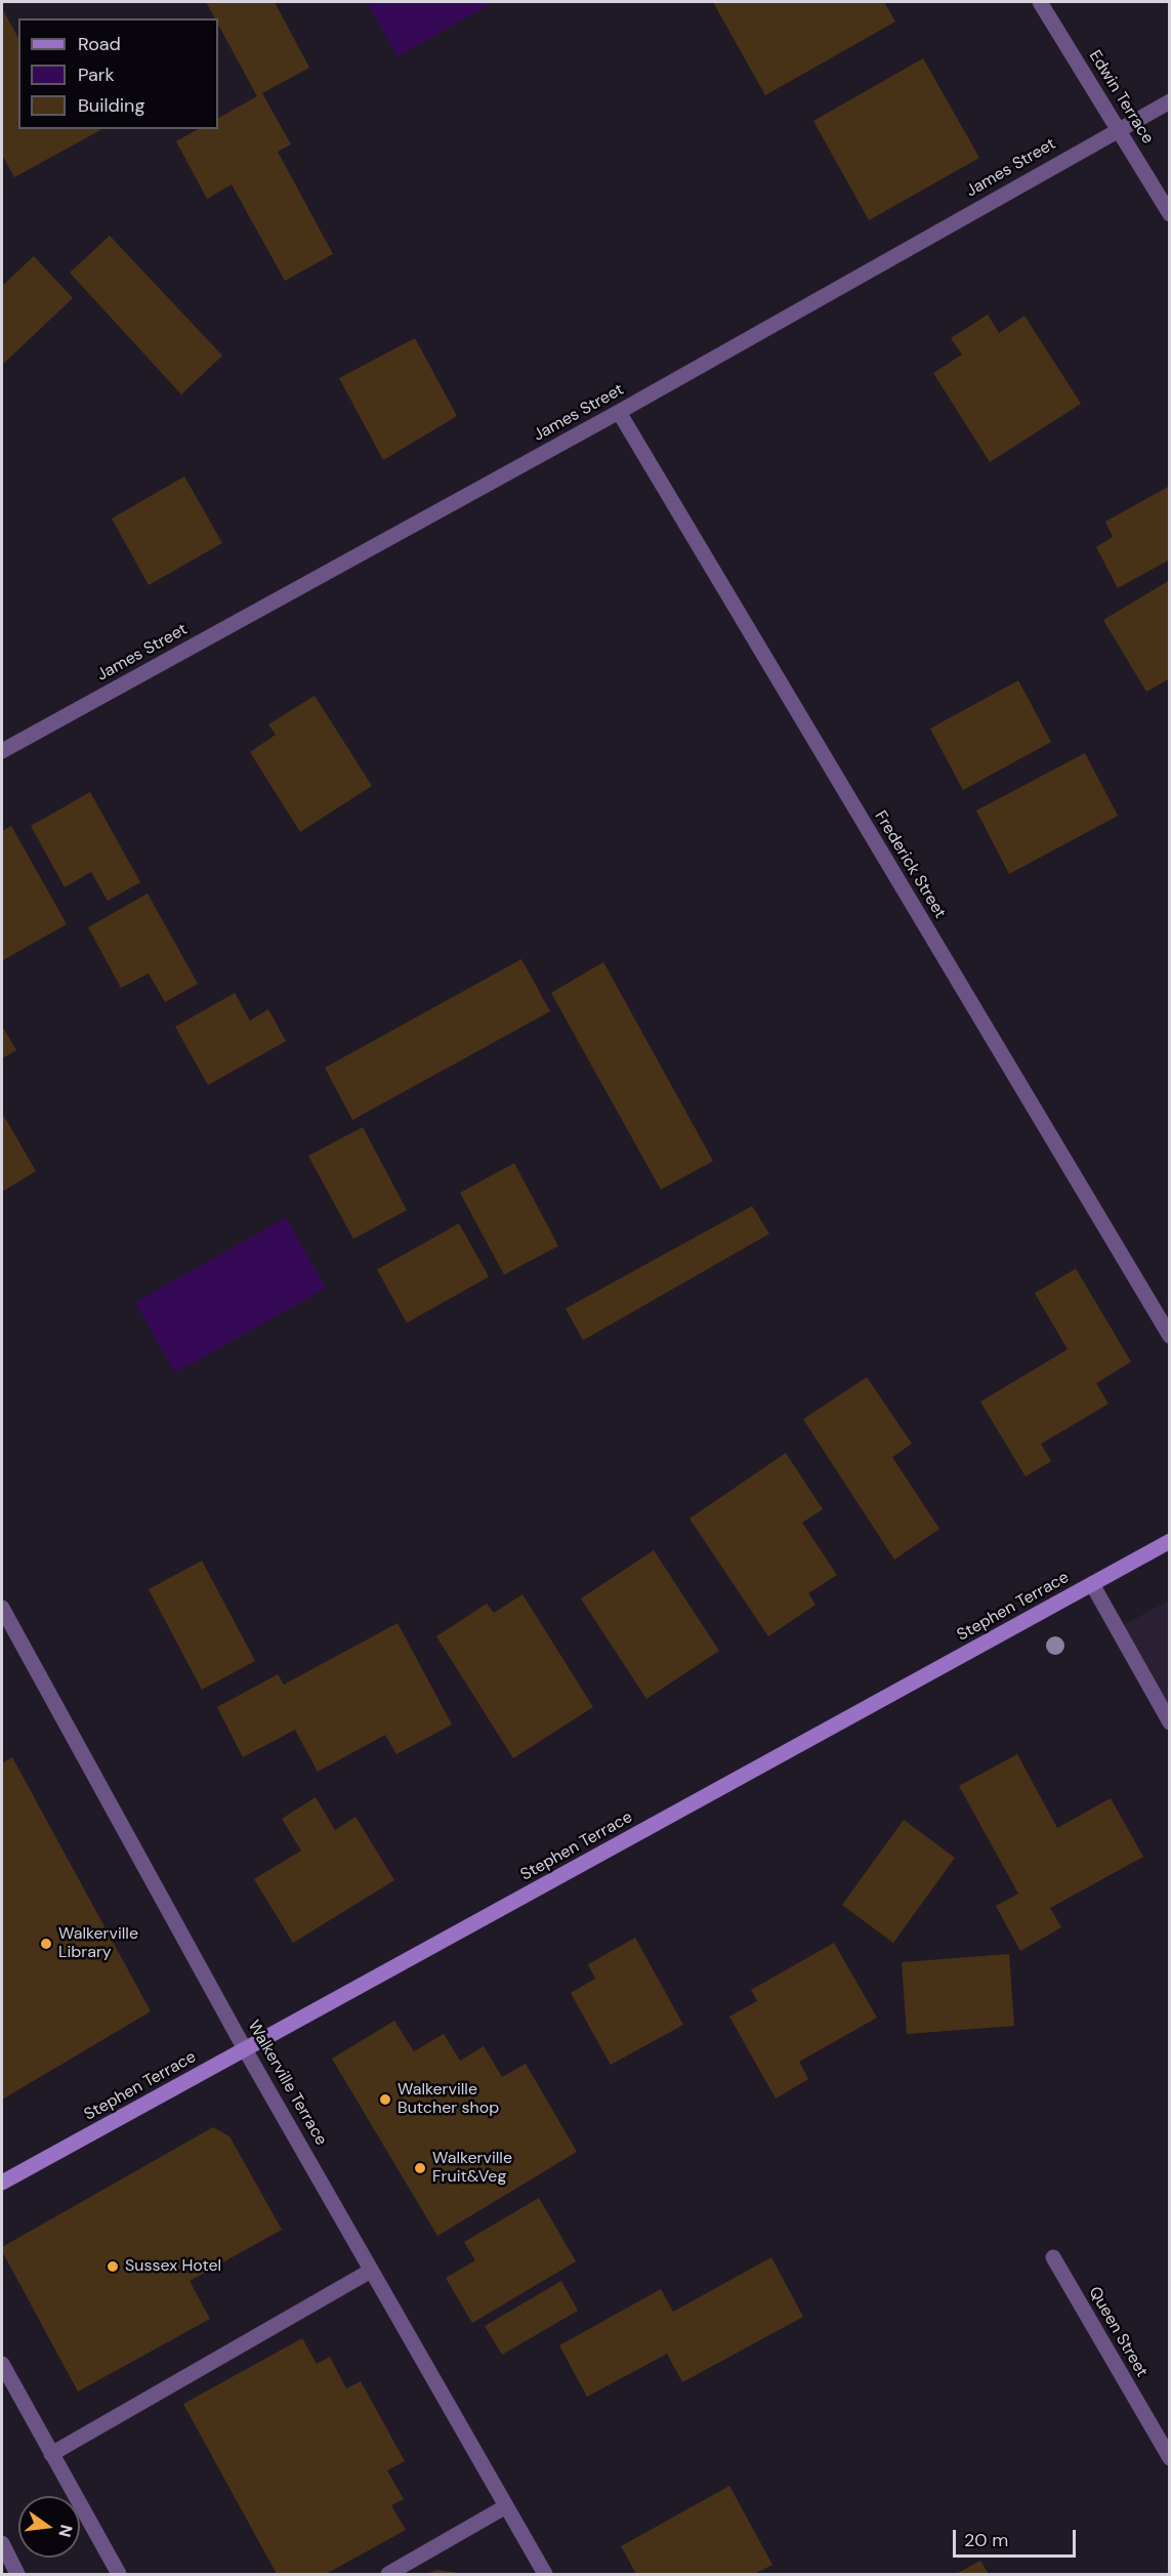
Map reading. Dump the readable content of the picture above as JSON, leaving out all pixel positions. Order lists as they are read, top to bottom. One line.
{"streets":{"main road":["Stephen Terrace"],"street":["Edwin Terrace","James Street","Frederick Street","Walkerville Terrace","Queen Street"]},"crossings":[["Edwin Terrace","James Street"],["James Street","Frederick Street"],["Stephen Terrace","Walkerville Terrace"]],"places":["Walkerville Library","Walkerville Butcher shop","Walkerville Fruit&Veg","Sussex Hotel"],"legend":["Road","Park","Building"],"scale_bar":"20 m","north":"right"}
